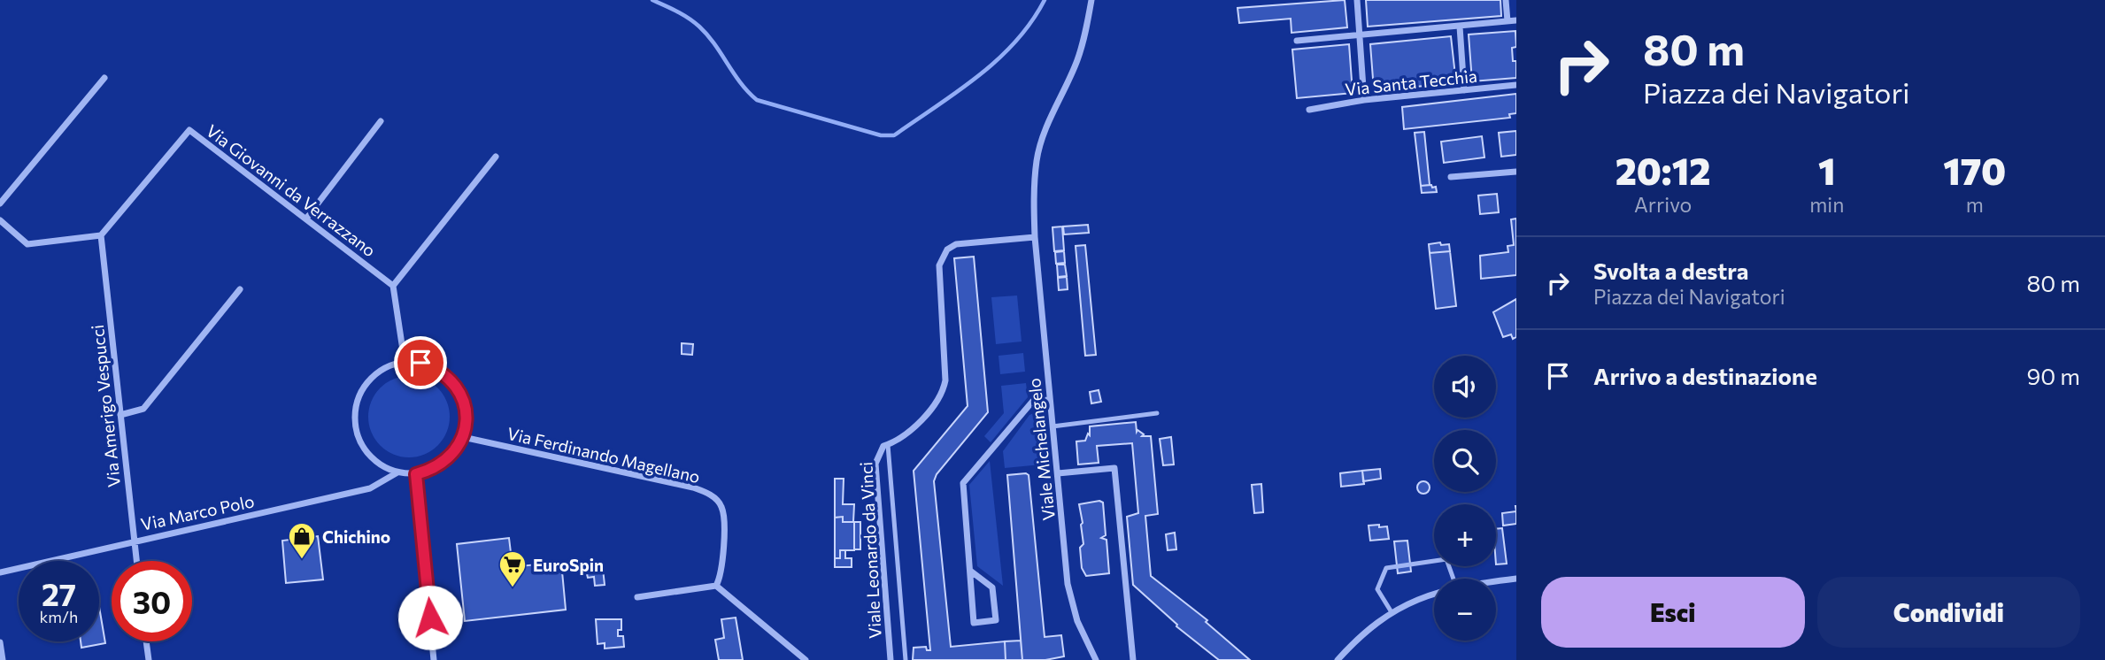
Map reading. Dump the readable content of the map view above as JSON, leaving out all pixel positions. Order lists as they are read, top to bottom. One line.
{"streets":{"street":["Via Santa Tecchia","Via Giovanni da Verrazzano","Via Amerigo Vespucci","Viale Michelangelo","Via Ferdinando Magellano","Via Marco Polo","Viale Leonardo da Vinci"]},"crossings":[["Via Giovanni da Verrazzano","Via Amerigo Vespucci"],["Via Amerigo Vespucci","Via Marco Polo"],["Viale Michelangelo","Viale Leonardo da Vinci"],["Via Ferdinando Magellano","Via Marco Polo"]],"places":{"shop":["Chichino"],"supermarket":["EuroSpin"]},"page":{"turn":["80 m","Piazza dei Navigatori"],"eta":["20:12","Arrivo","1","min","170","m"],"list":[{"name":"Svolta a destra","note":"Piazza dei Navigatori","value":"80 m"},{"name":"Arrivo a destinazione","value":"90 m"}],"map_buttons":["+","−"],"speed":"27 km/h","limit":"30","buttons":["Esci","Condividi"]}}
